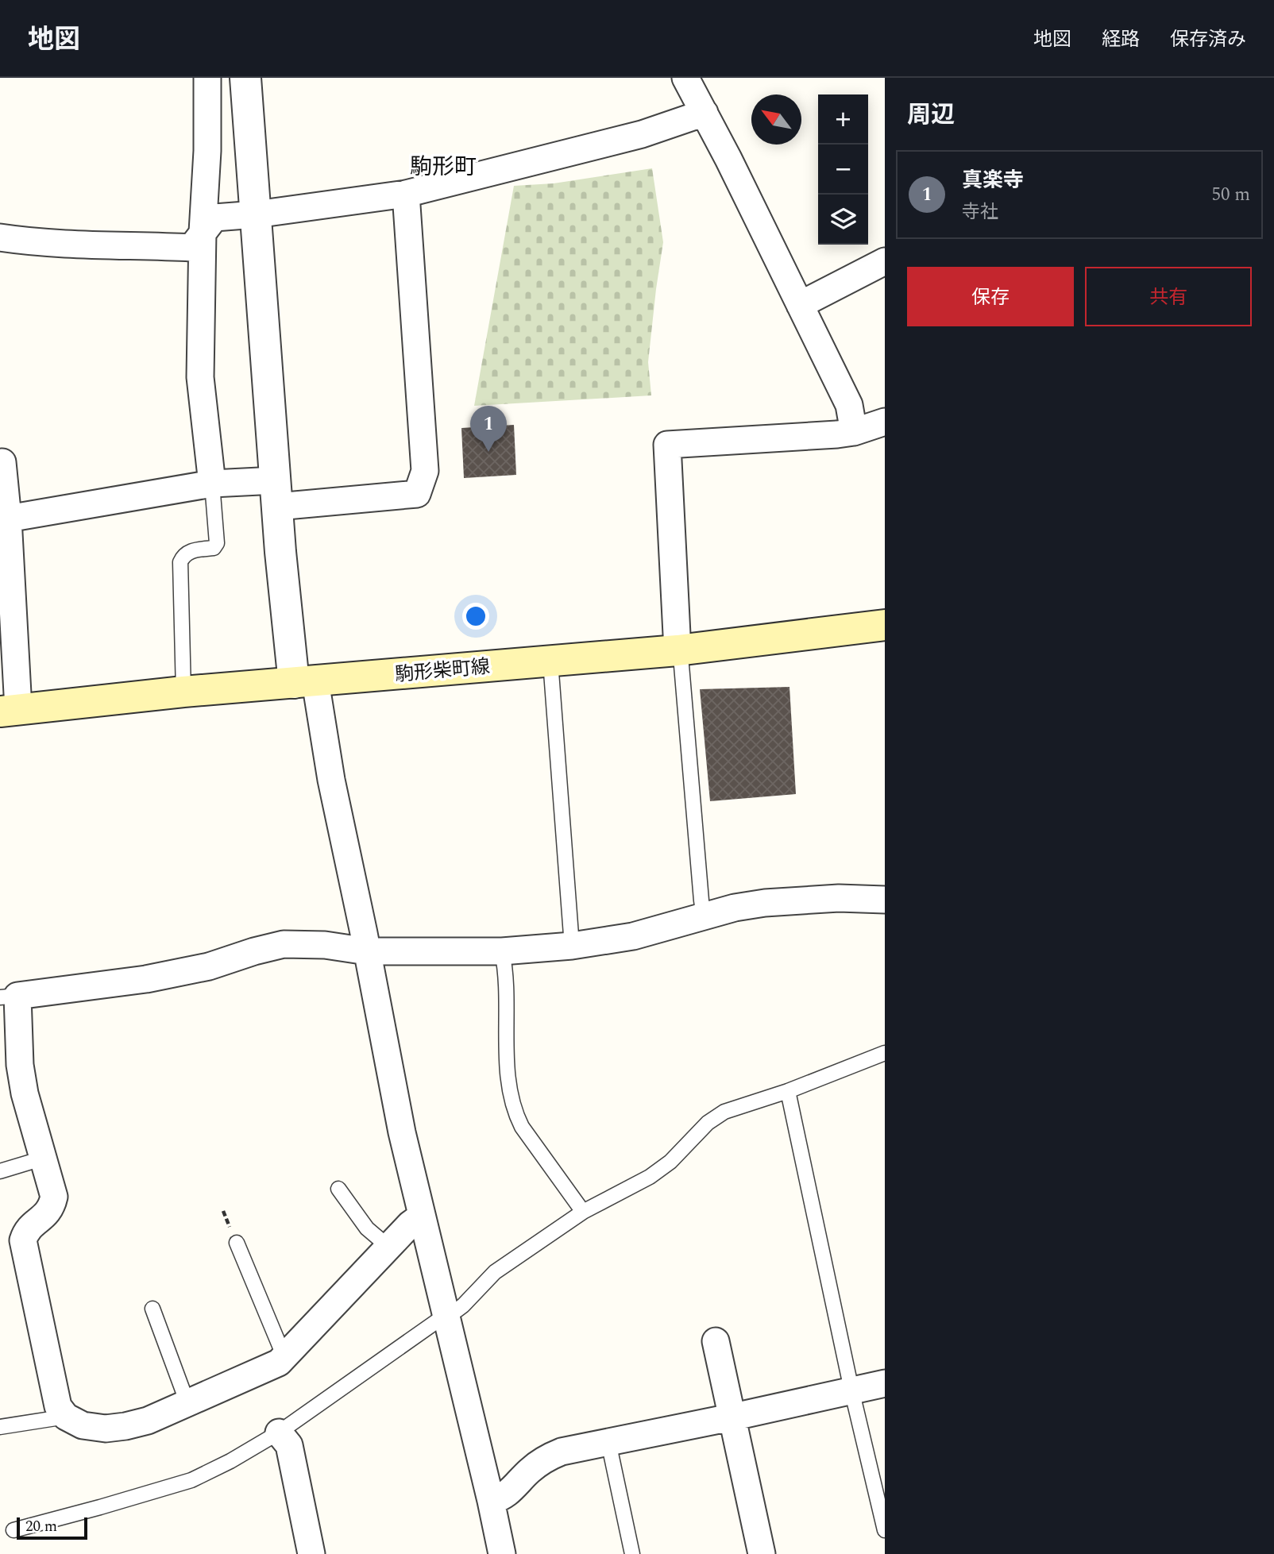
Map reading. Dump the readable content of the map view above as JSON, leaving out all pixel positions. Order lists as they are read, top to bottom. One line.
{"streets":{"main road":["駒形柴町線"]},"districts":["駒形町"],"scale_bar":"20 m","north":"top left","page":{"header":"地図","nav":["地図","経路","保存済み"],"heading":"周辺","map_buttons":["+","−"],"list":[{"mark":"1","name":"真楽寺","note":"寺社","value":"50 m"}],"buttons":["保存","共有"],"pins":"1","scale":"20 m"}}
